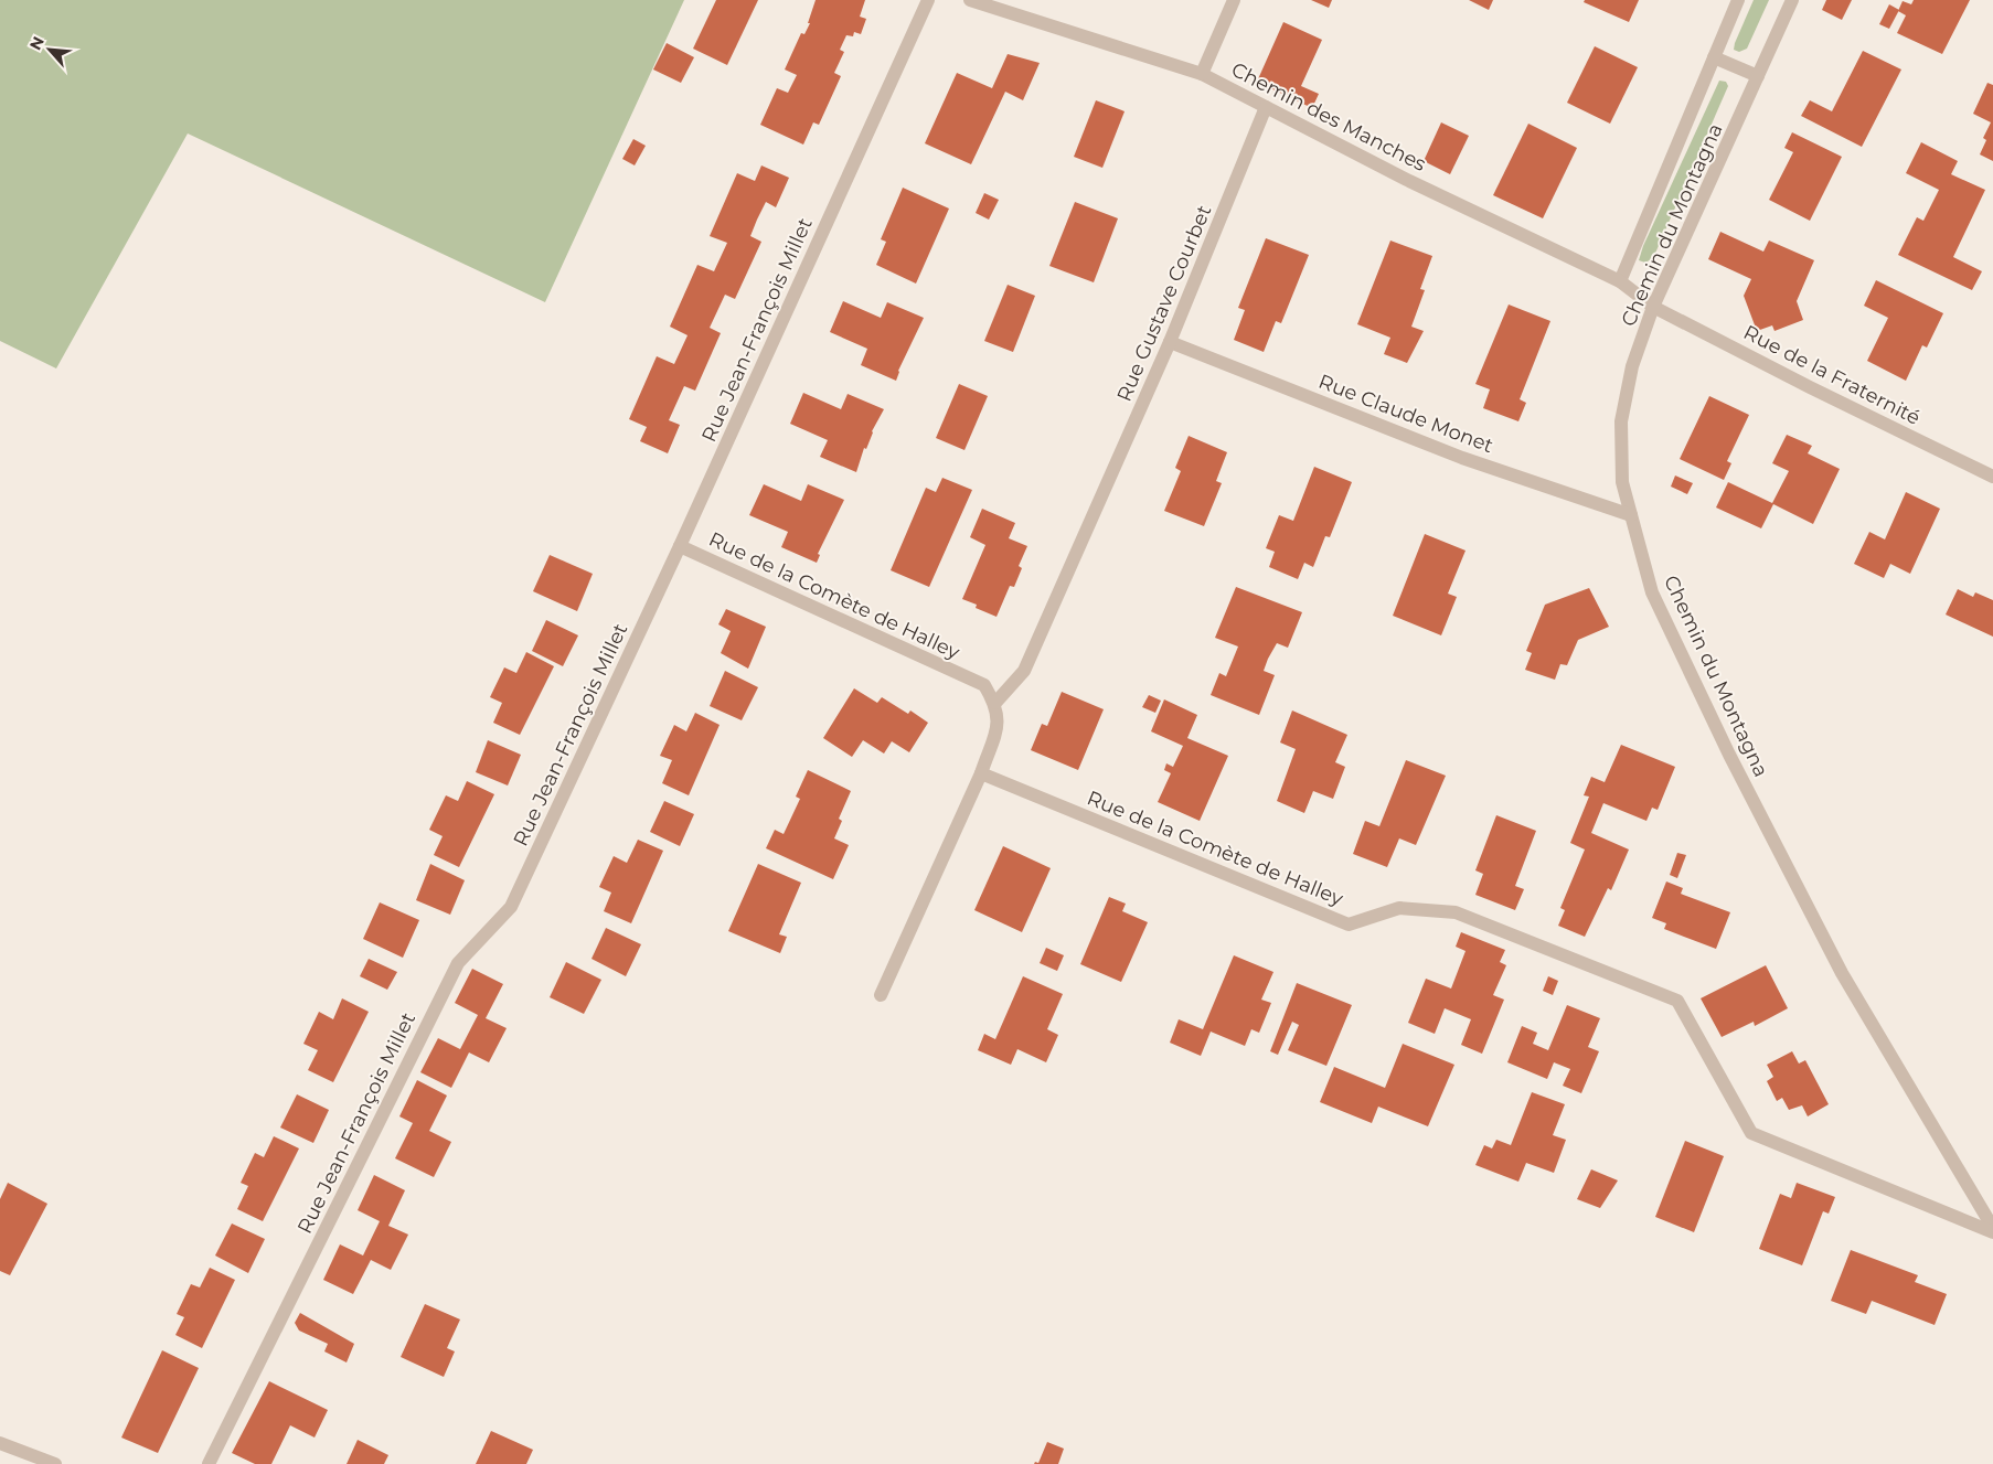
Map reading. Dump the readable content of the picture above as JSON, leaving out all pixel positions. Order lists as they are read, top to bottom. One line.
{"streets":{"street":["Chemin des Manches","Chemin du Montagna","Rue Gustave Courbet","Rue Jean-François Millet","Rue de la Fraternité","Rue Claude Monet","Rue de la Comète de Halley"]},"crossings":[["Chemin des Manches","Chemin du Montagna"],["Chemin des Manches","Rue Gustave Courbet"],["Chemin des Manches","Rue de la Fraternité"],["Chemin du Montagna","Rue de la Fraternité"],["Chemin du Montagna","Rue Claude Monet"],["Rue Gustave Courbet","Rue Claude Monet"],["Rue Gustave Courbet","Rue de la Comète de Halley"],["Rue Jean-François Millet","Rue de la Comète de Halley"]],"north":"top left"}
